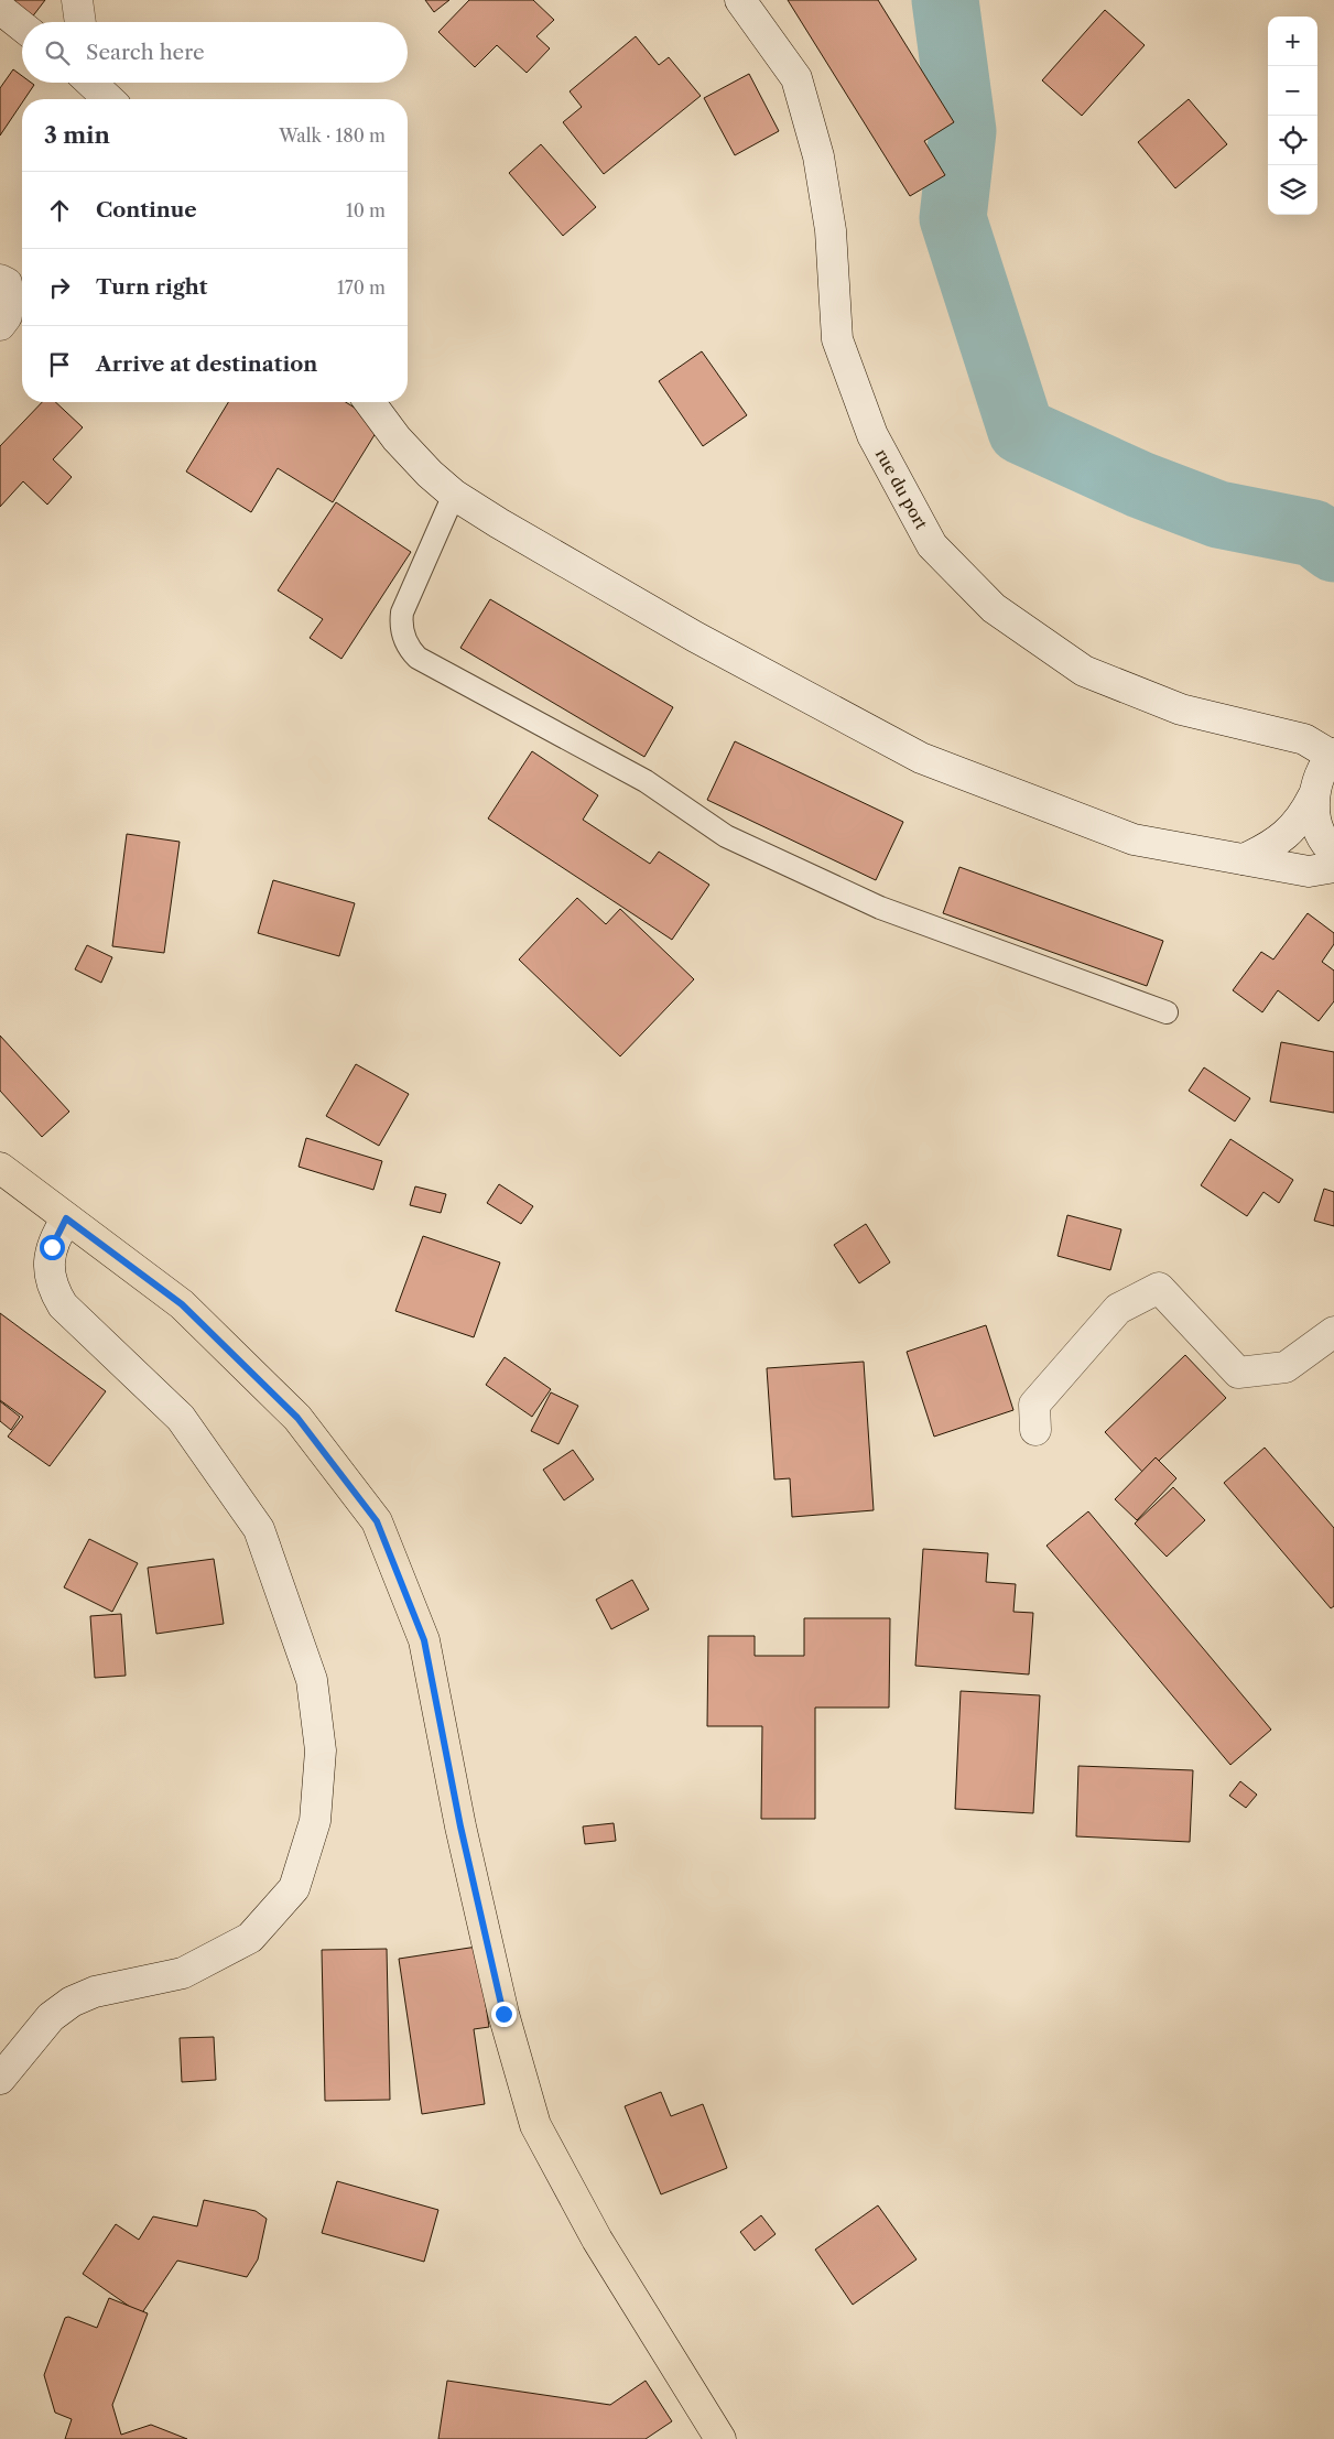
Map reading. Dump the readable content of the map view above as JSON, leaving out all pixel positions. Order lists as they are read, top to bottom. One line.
{"streets":{"street":["rue du port"]},"page":{"map_buttons":["+","−"],"search":"Search here","heading":["3 min","Walk · 180 m"],"list":[["Continue","10 m"],["Turn right","170 m"],"Arrive at destination"]}}
